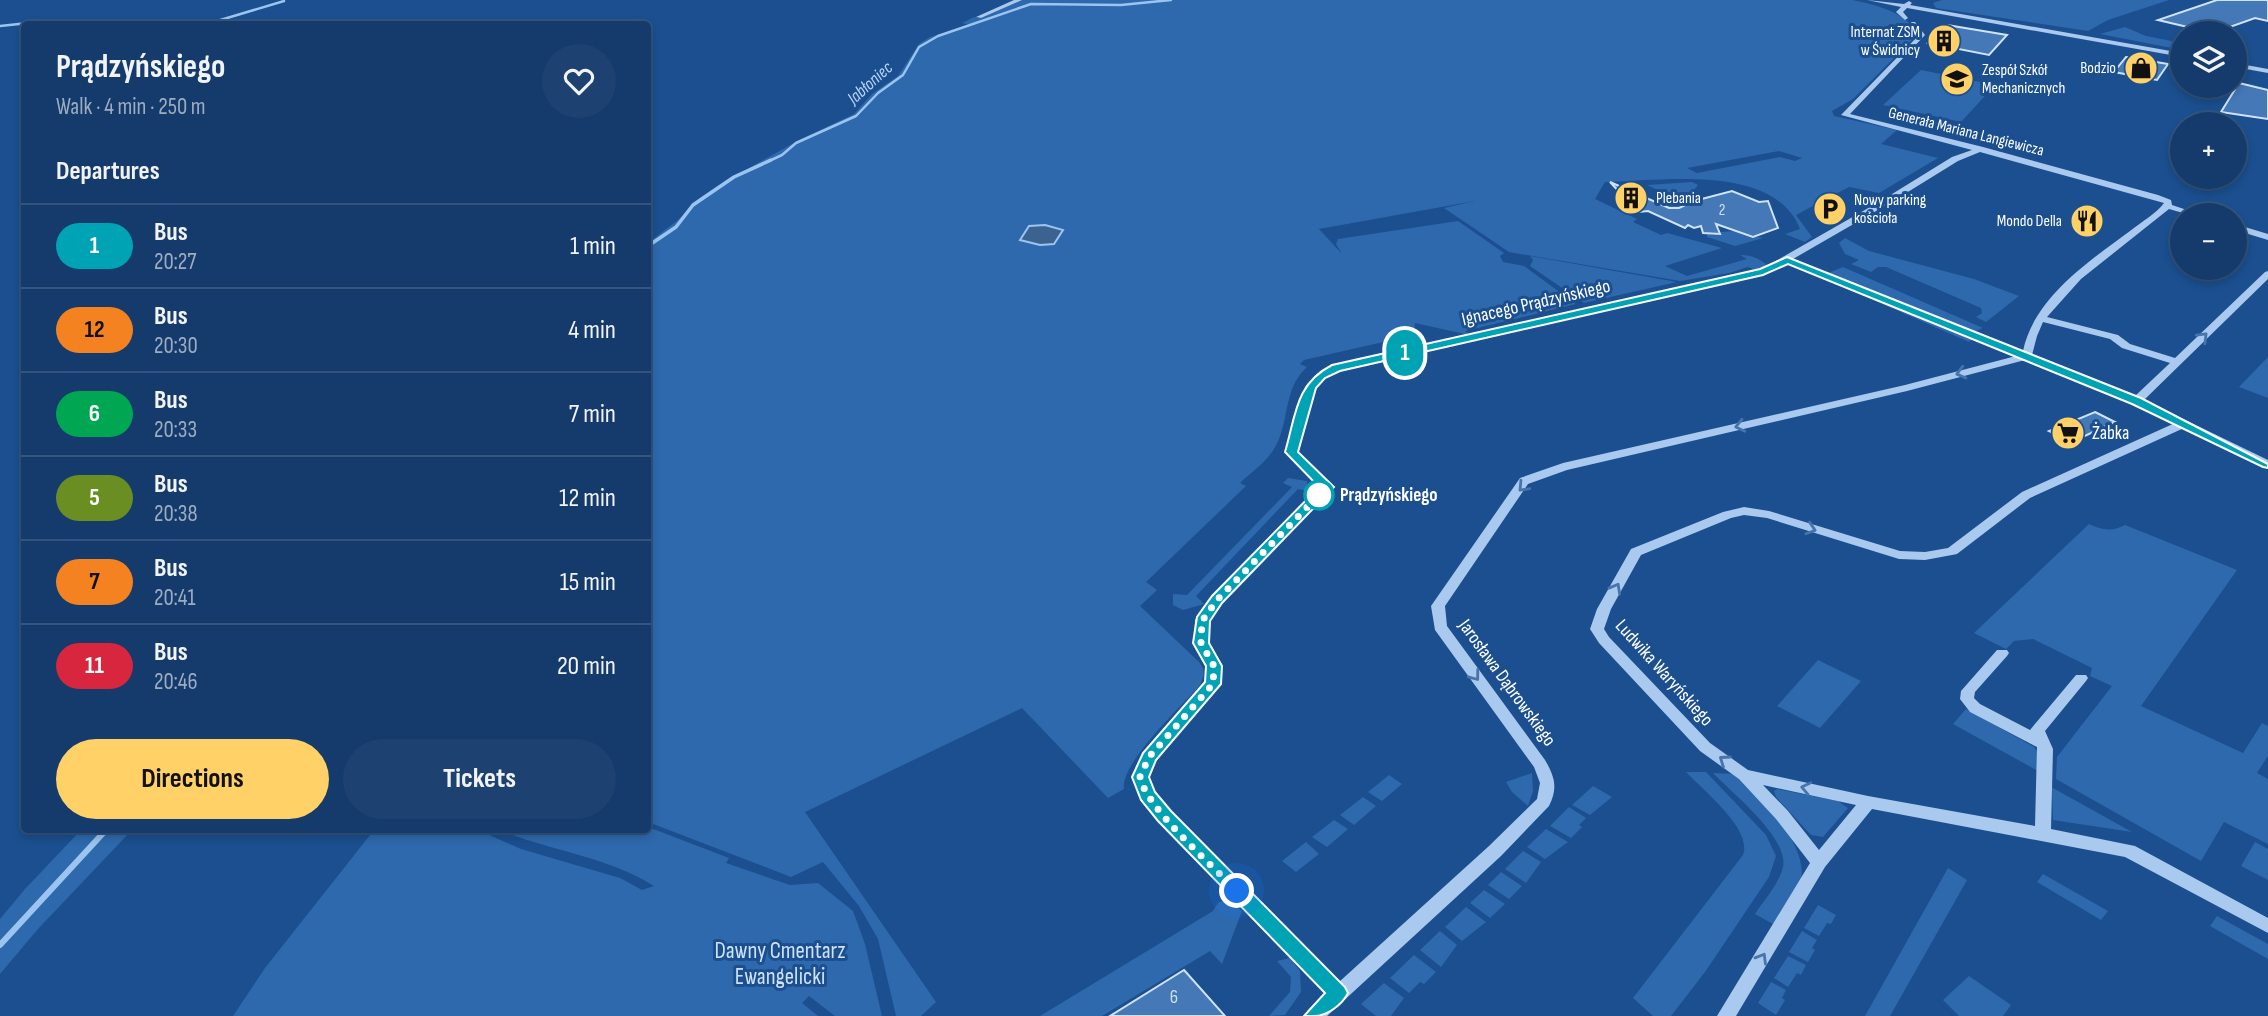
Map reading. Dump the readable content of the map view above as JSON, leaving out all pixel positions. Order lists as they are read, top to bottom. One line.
{"streets":{"street":["Generała Mariana Langiewicza","Ignacego Prądzyńskiego","Ludwika Waryńskiego","Jarosława Dąbrowskiego"]},"crossings":[["Generała Mariana Langiewicza","Ignacego Prądzyńskiego"],["Ignacego Prądzyńskiego","Jarosława Dąbrowskiego"]],"water":["Jabłoniec"],"parks":["Dawny Cmentarz Ewangelicki"],"places":{"building":["Internat ZSM w Świdnicy","Plebania"],"shop":["Bodzio"],"school or university":["Zespół Szkół Mechanicznych"],"parking":["Nowy parking kościoła"],"restaurant":["Mondo Della"],"supermarket":["Żabka"],"other":["Prądzyńskiego"]},"lines":["bus line 1"],"house_numbers":["2","6"],"page":{"on_map":"1","map_buttons":["+","−"],"heading":[["Prądzyńskiego","Walk · 4 min · 250 m"],"Departures"],"list":[{"mark":"1","name":"Bus","note":"20:27","value":"1 min"},{"mark":"12","name":"Bus","note":"20:30","value":"4 min"},{"mark":"6","name":"Bus","note":"20:33","value":"7 min"},{"mark":"5","name":"Bus","note":"20:38","value":"12 min"},{"mark":"7","name":"Bus","note":"20:41","value":"15 min"},{"mark":"11","name":"Bus","note":"20:46","value":"20 min"}],"buttons":["Directions","Tickets"]}}
